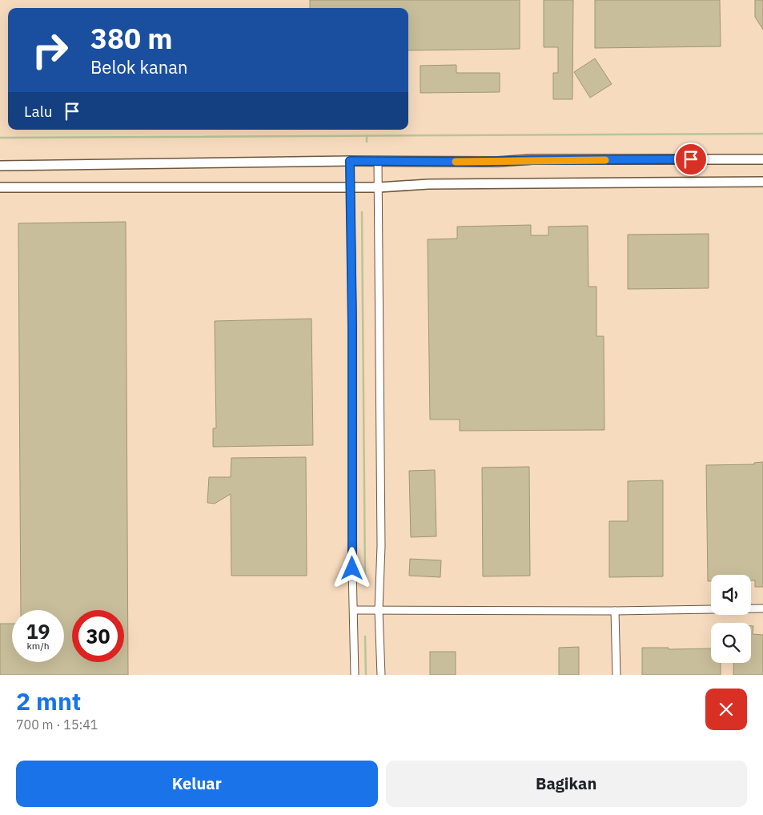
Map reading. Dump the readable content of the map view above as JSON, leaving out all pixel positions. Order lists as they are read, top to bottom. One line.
{"page":{"turn":["380 m","Belok kanan"],"then":"Lalu","speed":"19 km/h","limit":"30","heading":["2 mnt","700 m · 15:41"],"buttons":["Keluar","Bagikan"]}}
